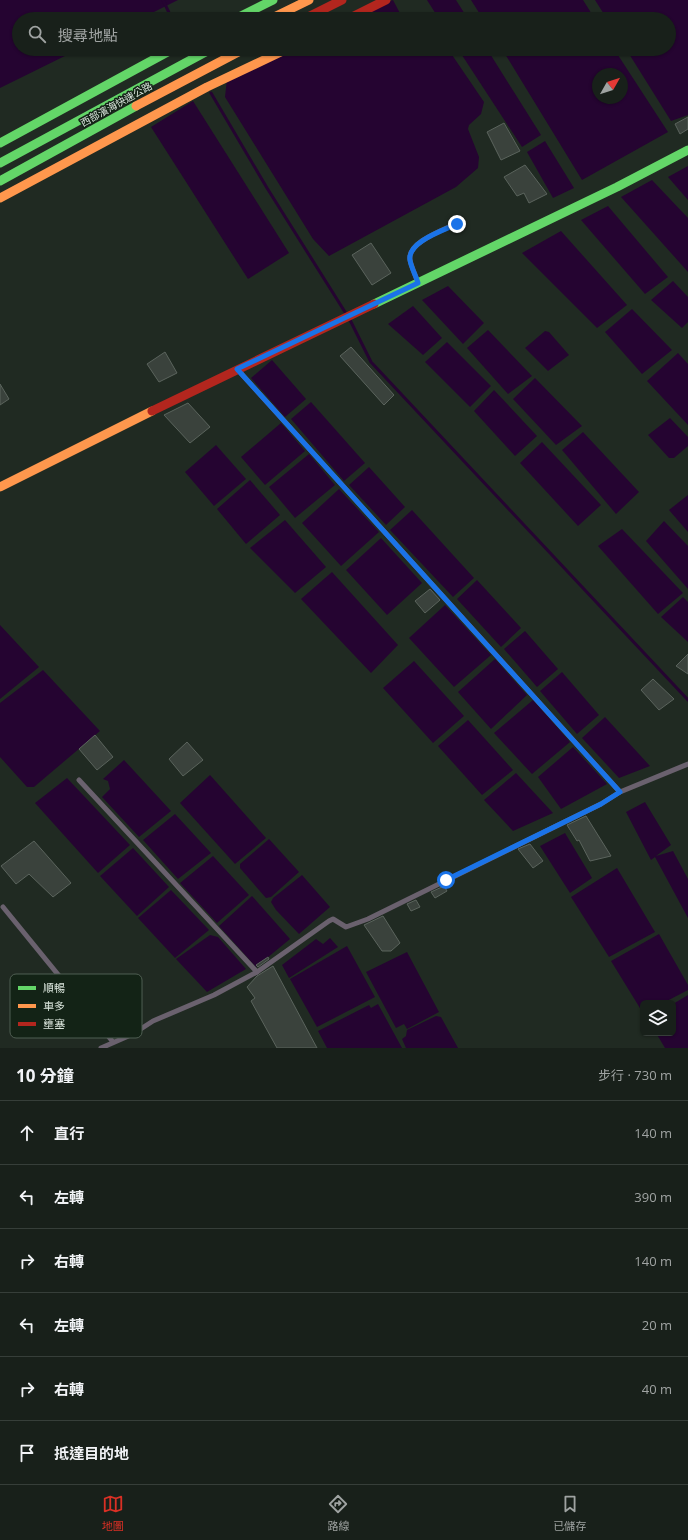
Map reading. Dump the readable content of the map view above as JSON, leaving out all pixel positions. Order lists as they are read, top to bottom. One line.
{"streets":{"main road":["西部濱海快速公路"]},"legend":["順暢","車多","壅塞"],"north":"top right","page":{"search":"搜尋地點","heading":["10 分鐘","步行 · 730 m"],"list":[["直行","140 m"],["左轉","390 m"],["右轉","140 m"],["左轉","20 m"],["右轉","40 m"],"抵達目的地"],"nav":["地圖","路線","已儲存"]}}
